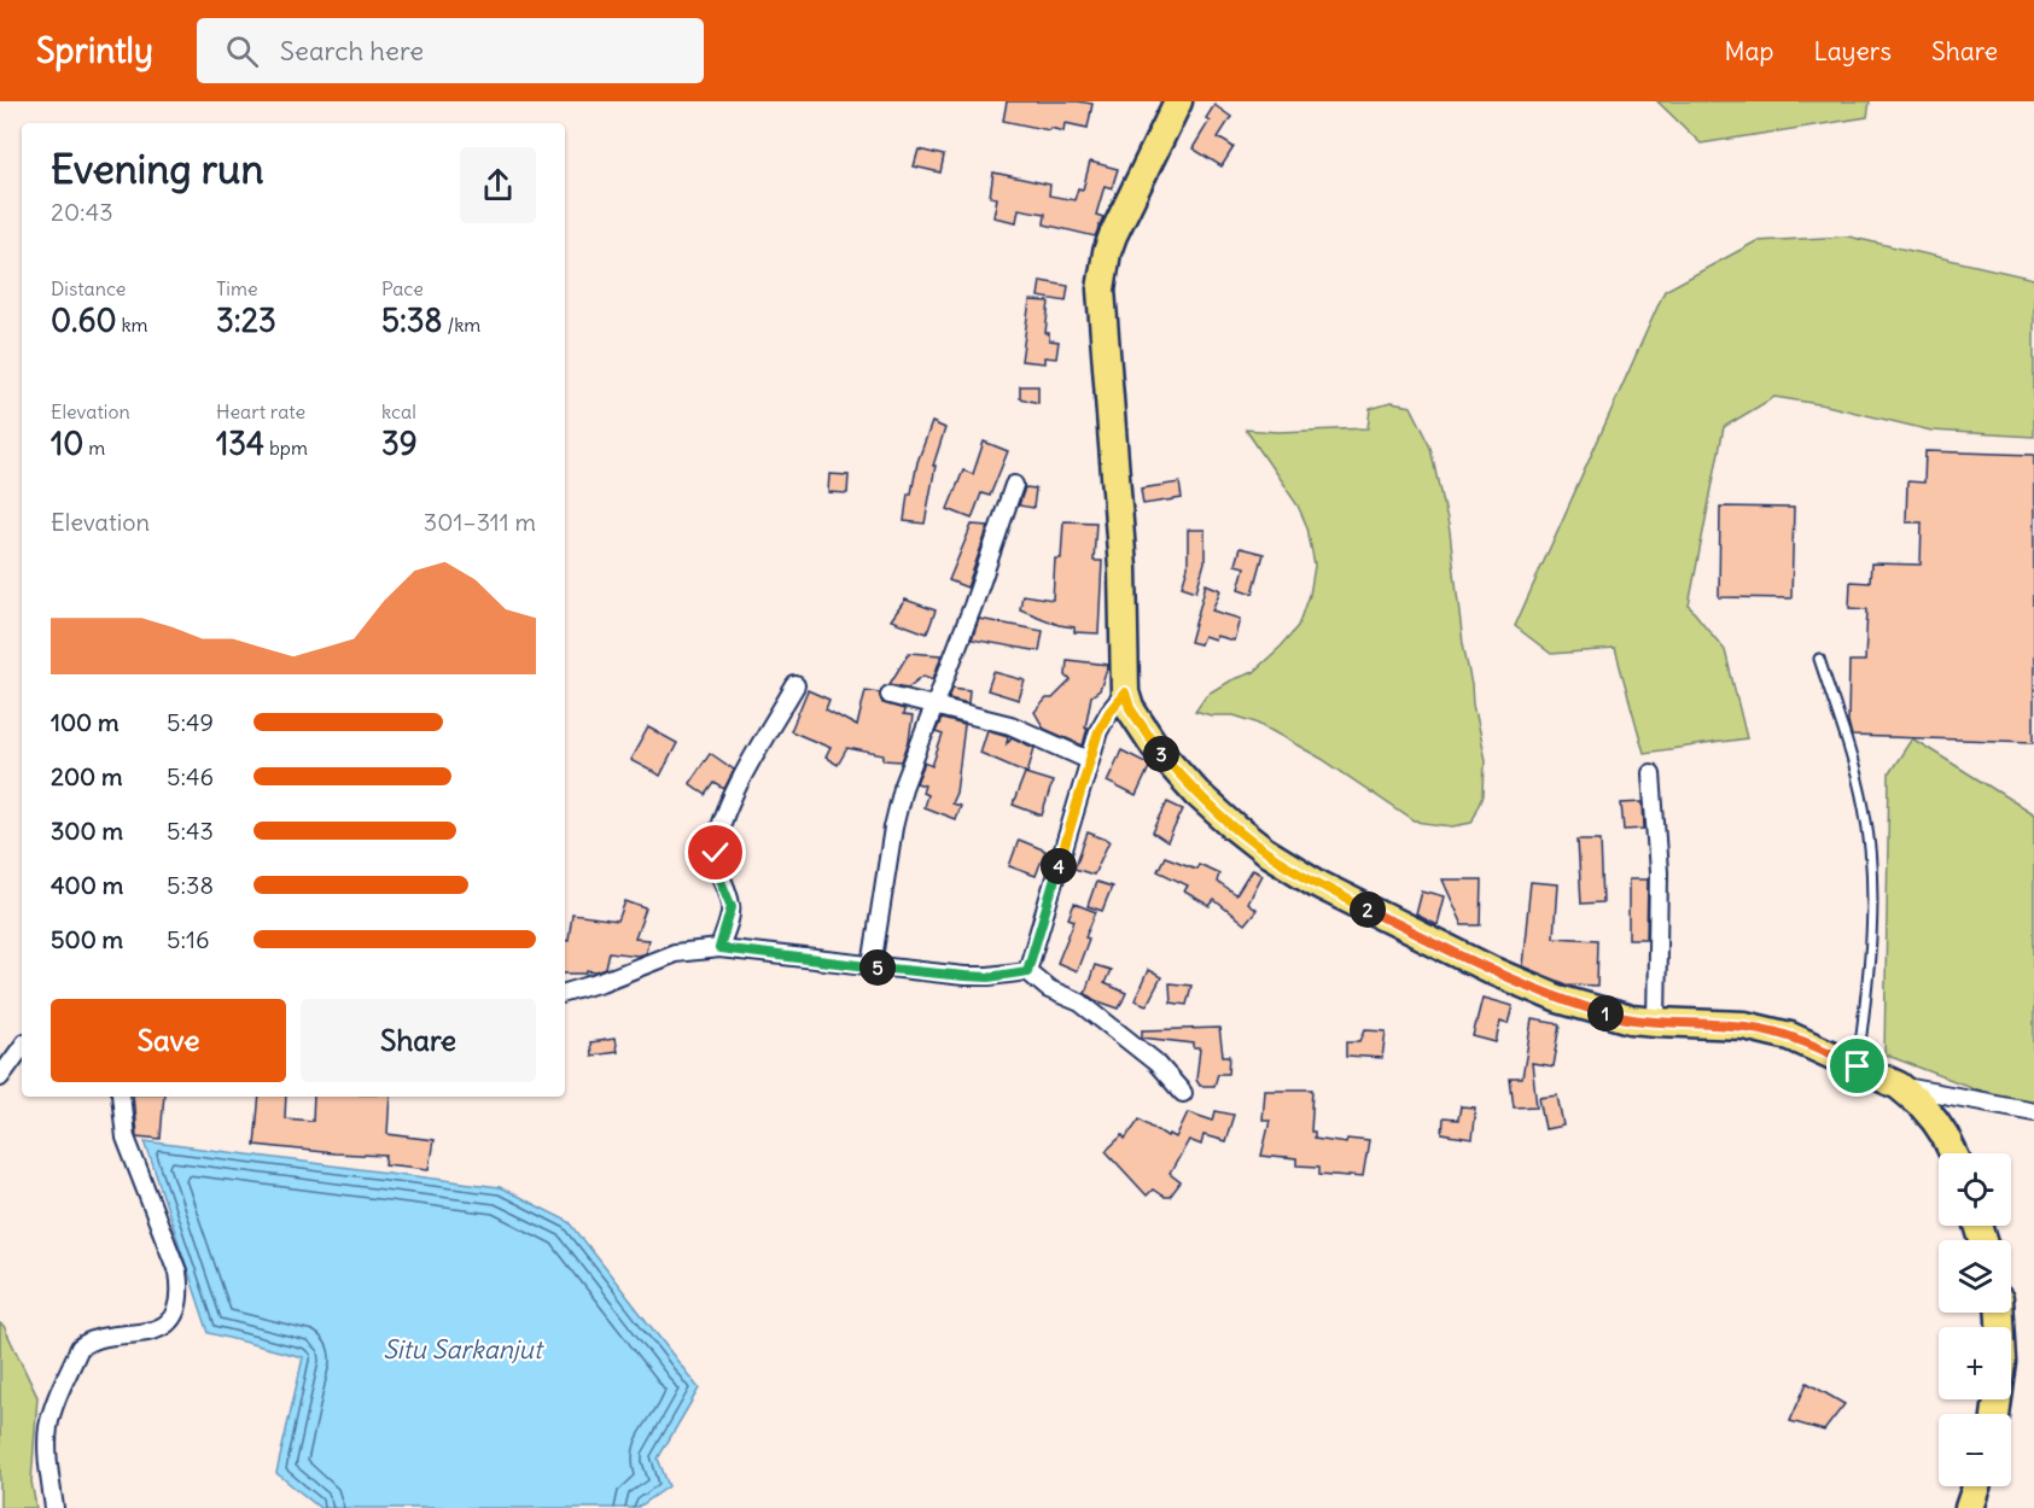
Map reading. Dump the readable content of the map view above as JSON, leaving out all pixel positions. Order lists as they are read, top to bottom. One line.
{"water":["Situ Sarkanjut"],"page":{"header":"Sprintly","search":"Search here","nav":["Map","Layers","Share"],"heading":["Evening run","20:43"],"stats":[["Distance","0.60 km"],["Time","3:23"],["Pace","5:38 /km"],["Elevation","10 m"],["Heart rate","134 bpm"],["kcal","39"]],"chart":["Elevation","301–311 m"],"list":[{"name":"100 m","note":"5:49"},{"name":"200 m","note":"5:46"},{"name":"300 m","note":"5:43"},{"name":"400 m","note":"5:38"},{"name":"500 m","note":"5:16"}],"pins":["3","4","2","5","1"],"buttons":["Save","Share"],"map_buttons":["+","−"]}}
